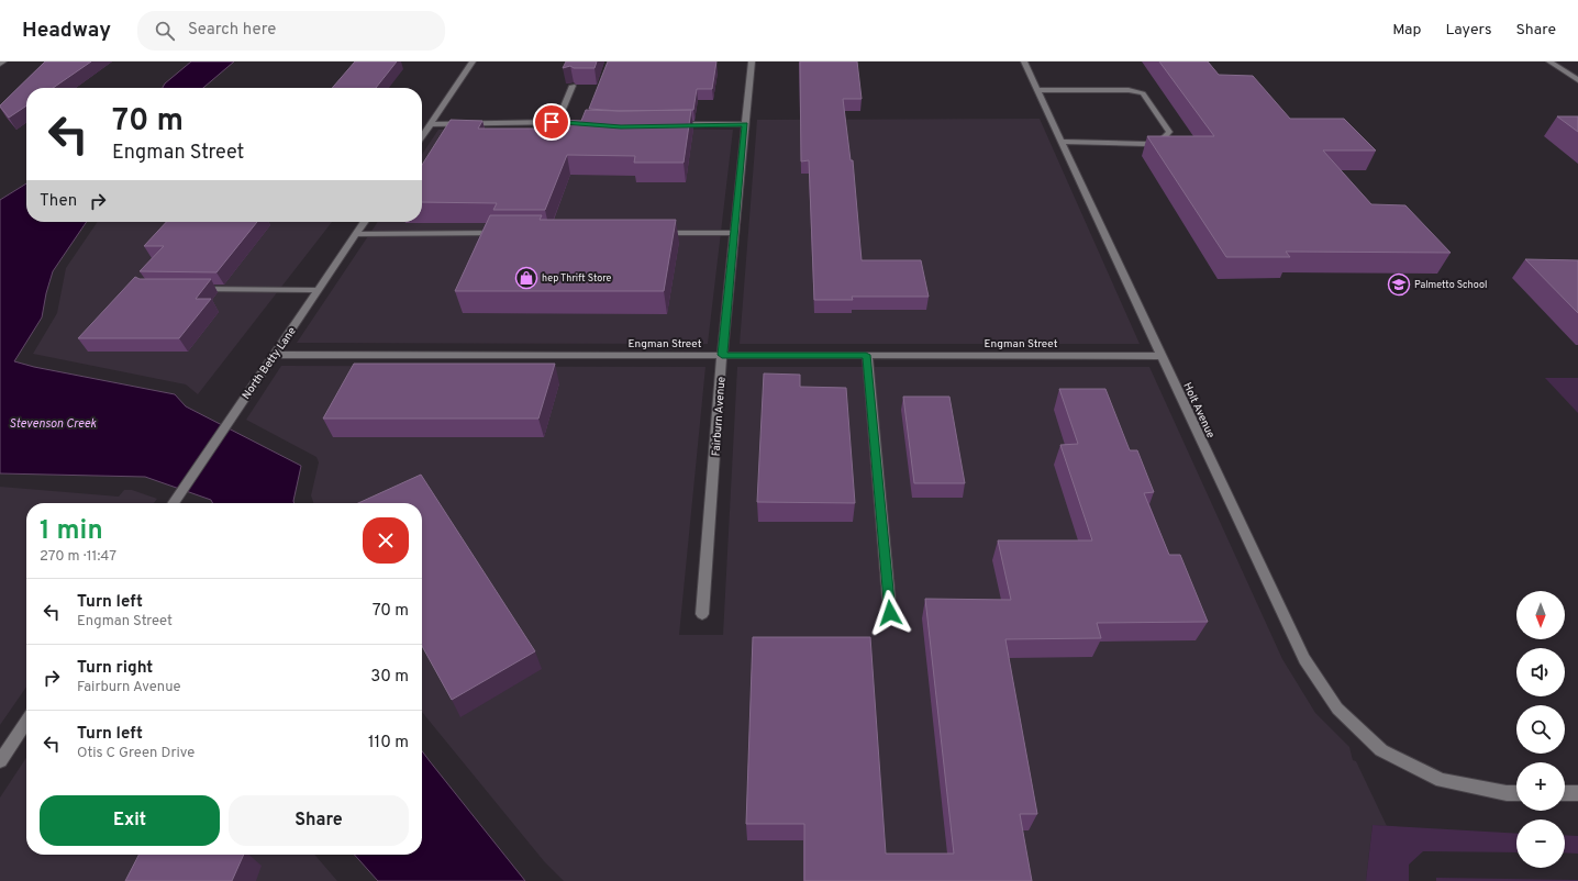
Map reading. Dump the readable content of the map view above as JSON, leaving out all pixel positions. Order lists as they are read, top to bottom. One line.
{"streets":{"street":["Engman Street","North Betty Lane","Holt Avenue","Fairburn Avenue"]},"crossings":[["Engman Street","North Betty Lane"],["Engman Street","Holt Avenue"],["Engman Street","Fairburn Avenue"]],"water":["Stevenson Creek"],"places":{"shop":["hep Thrift Store"],"school or university":["Palmetto School"]},"north":"bottom","page":{"header":"Headway","search":"Search here","nav":["Map","Layers","Share"],"turn":["70 m","Engman Street"],"then":"Then","heading":["1 min","270 m · 11:47"],"list":[{"name":"Turn left","note":"Engman Street","value":"70 m"},{"name":"Turn right","note":"Fairburn Avenue","value":"30 m"},{"name":"Turn left","note":"Otis C Green Drive","value":"110 m"}],"map_buttons":["+","−"],"buttons":["Exit","Share"]}}
